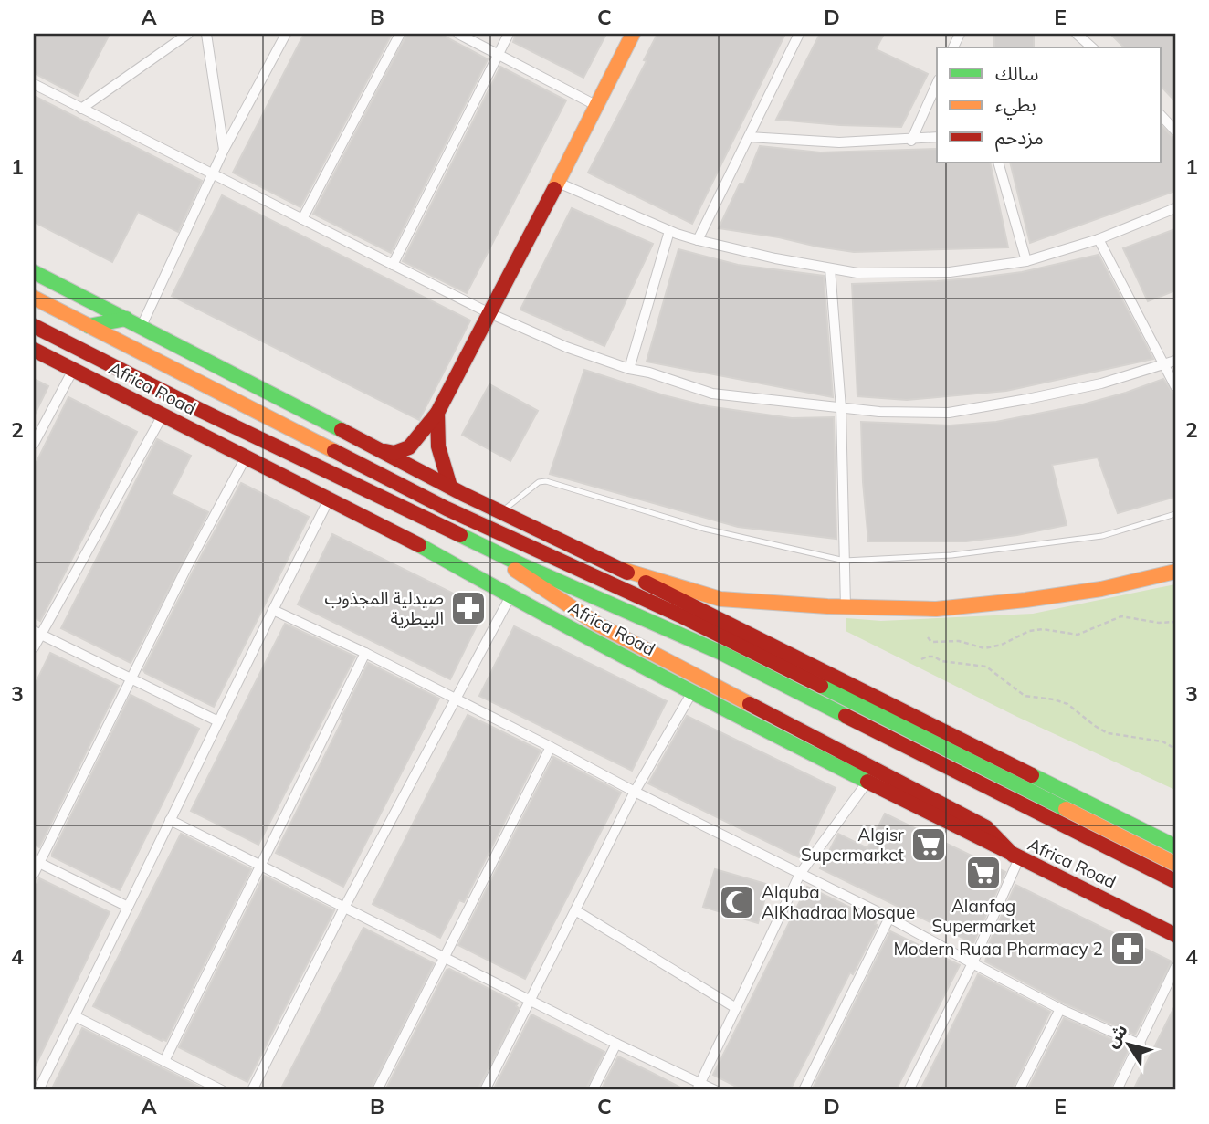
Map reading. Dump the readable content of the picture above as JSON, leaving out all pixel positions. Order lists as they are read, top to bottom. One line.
{"streets":{"main road":["Africa Road"]},"places":{"pharmacy":["صيدلية المجذوب البيطرية","Modern Ruaa Pharmacy 2"],"supermarket":["Algisr Supermarket","Alanfag Supermarket"],"mosque":["Alquba AlKhadraa Mosque"]},"legend":["سالك","بطيء","مزدحم"],"north":"top left","grid":{"columns":["A","B","C","D","E"],"rows":["1","2","3","4"]}}
